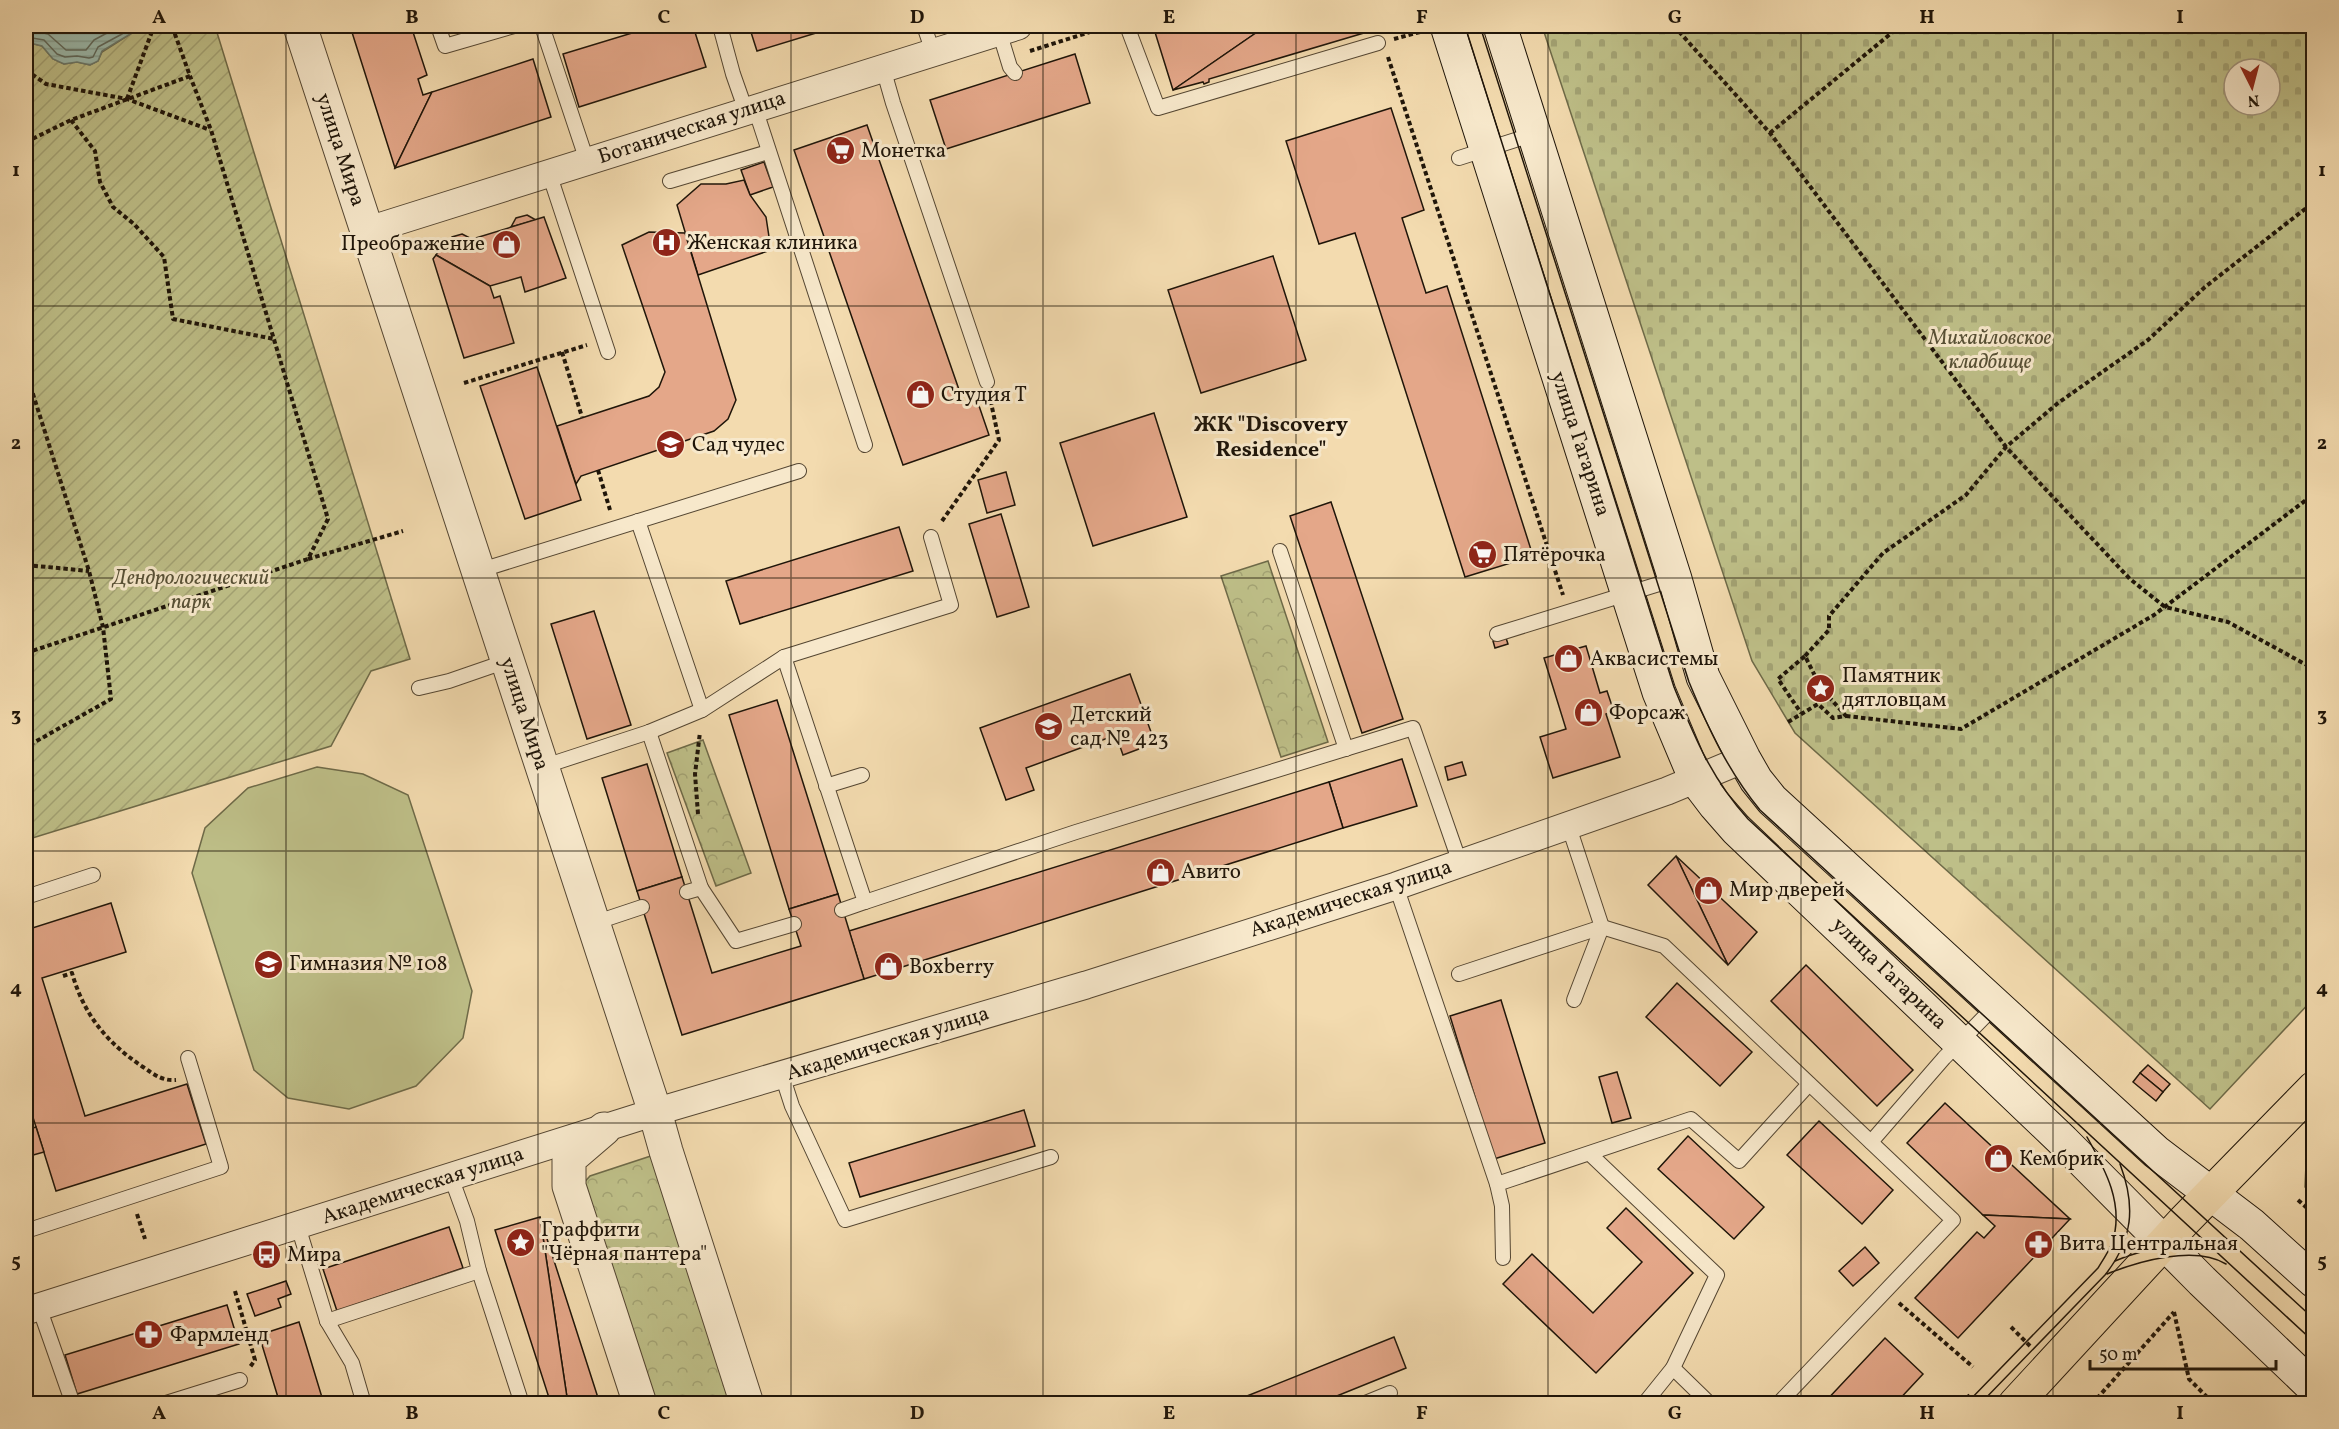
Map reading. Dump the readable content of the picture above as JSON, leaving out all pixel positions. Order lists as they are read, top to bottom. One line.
{"streets":{"main road":["улица Мира","улица Гагарина"],"street":["Ботаническая улица","Академическая улица"]},"crossings":[["Ботаническая улица","улица Мира"],["улица Мира","Академическая улица"],["улица Гагарина","Академическая улица"]],"districts":["ЖК \"Discovery Residence\""],"parks":["Михайловское кладбище","Дендрологический парк"],"places":{"supermarket":["Монетка","Пятёрочка"],"hospital":["Женская клиника"],"shop":["Преображение","Студия Т","Аквасистемы","Форсаж","Авито","Мир дверей","Boxberry","Кембрик"],"school or university":["Сад чудес","Детский сад № 423","Гимназия № 108"],"place":["Памятник дятловцам","Граффити \"Чёрная пантера\""],"pharmacy":["Вита Центральная","Фармленд"],"bus stop":["Мира"]},"scale_bar":"50 m","north":"bottom","grid":{"columns":["A","B","C","D","E","F","G","H","I"],"rows":["1","2","3","4","5"]}}
